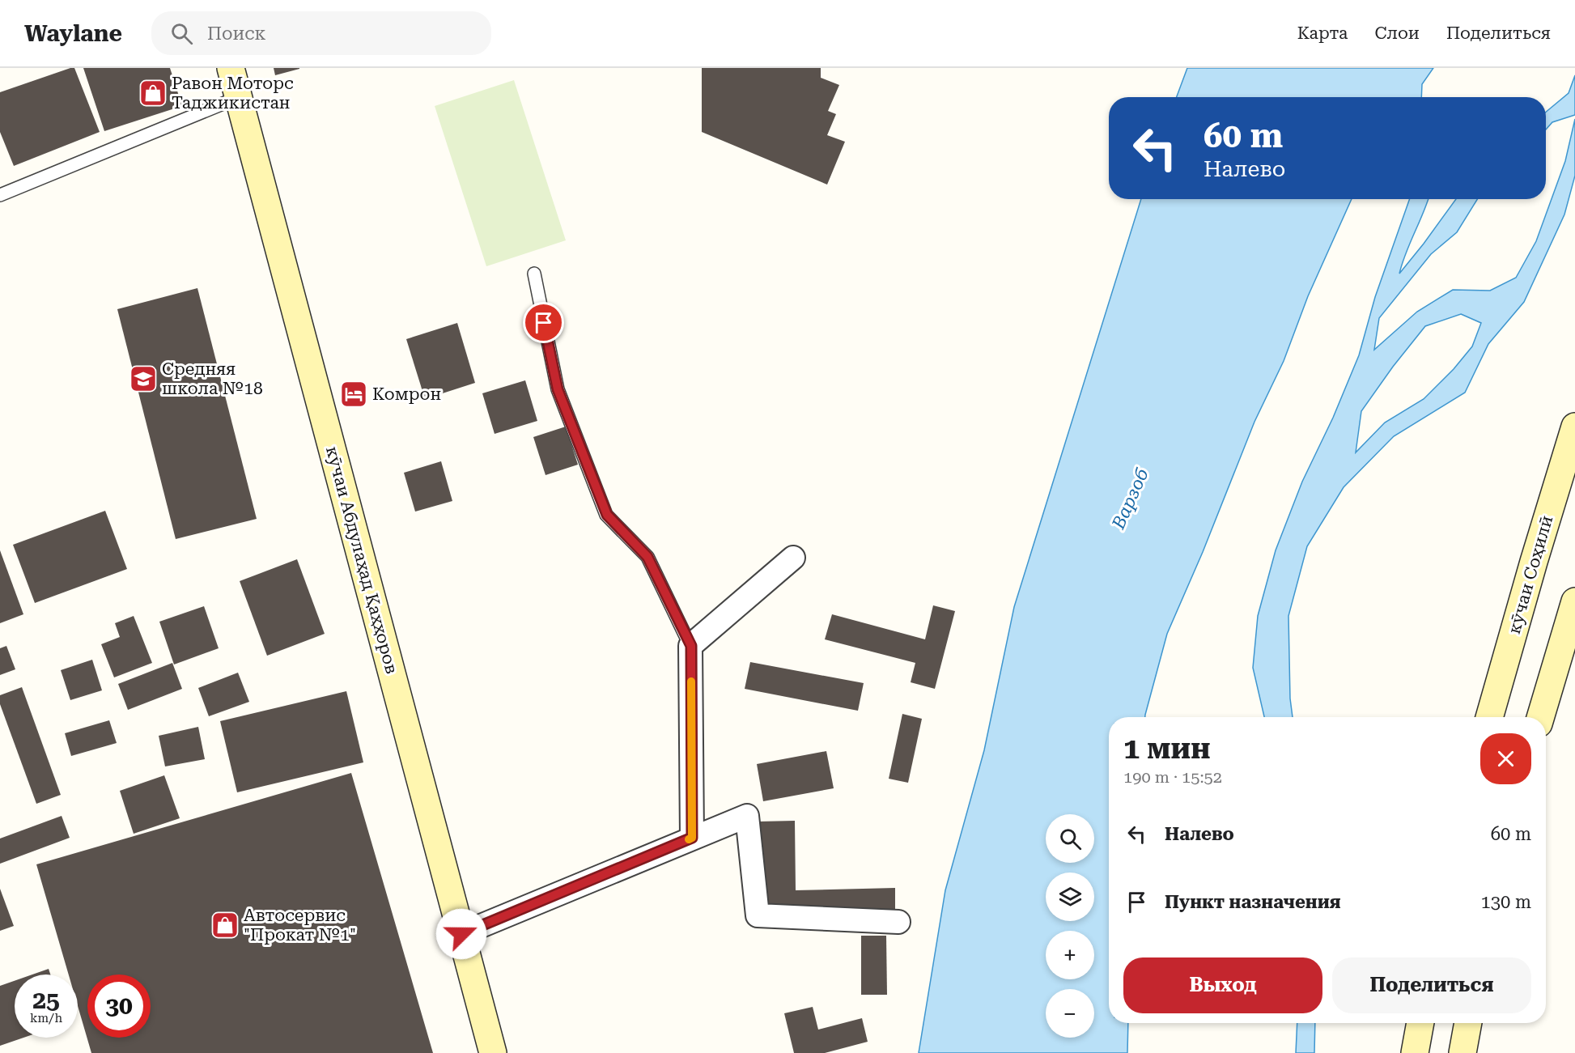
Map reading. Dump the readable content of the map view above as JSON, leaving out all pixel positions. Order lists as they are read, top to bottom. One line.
{"streets":{"main road":["кӯчаи Абдулаҳад Қаҳҳоров","кӯчаи Соҳилӣ"]},"water":["Варзоб"],"places":{"shop":["Равон Моторс Таджикистан","Автосервис \"Прокат №1\""],"school or university":["Средняя школа №18"],"hotel":["Комрон"]},"page":{"header":"Waylane","search":"Поиск","nav":["Карта","Слои","Поделиться"],"turn":["60 m","Налево"],"heading":["1 мин","190 m · 15:52"],"list":[{"name":"Налево","value":"60 m"},{"name":"Пункт назначения","value":"130 m"}],"map_buttons":["+","−"],"buttons":["Выход","Поделиться"],"speed":"25 km/h","limit":"30"}}
